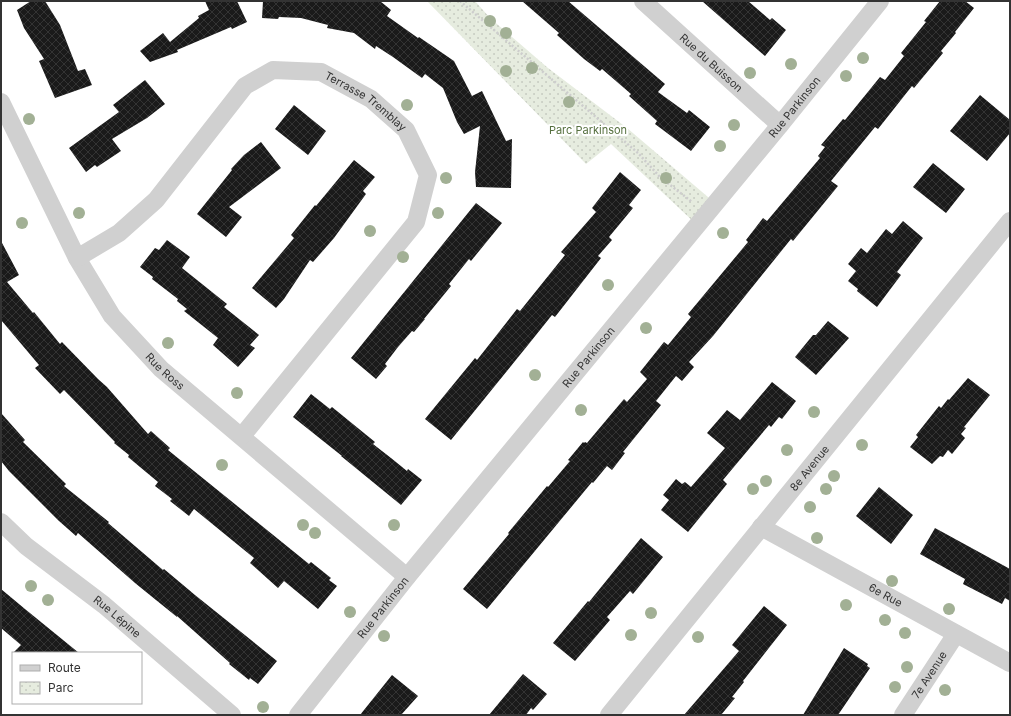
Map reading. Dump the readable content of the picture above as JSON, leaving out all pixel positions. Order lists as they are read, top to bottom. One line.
{"streets":{"street":["Rue du Buisson","Terrasse Tremblay","Rue Parkinson","Rue Ross","8e Avenue","6e Rue","Rue Lépine","7e Avenue"]},"crossings":[["Rue du Buisson","Rue Parkinson"],["Terrasse Tremblay","Rue Ross"],["Rue Parkinson","Rue Ross"],["8e Avenue","6e Rue"],["6e Rue","7e Avenue"]],"parks":["Parc Parkinson"],"legend":["Route","Parc"]}
